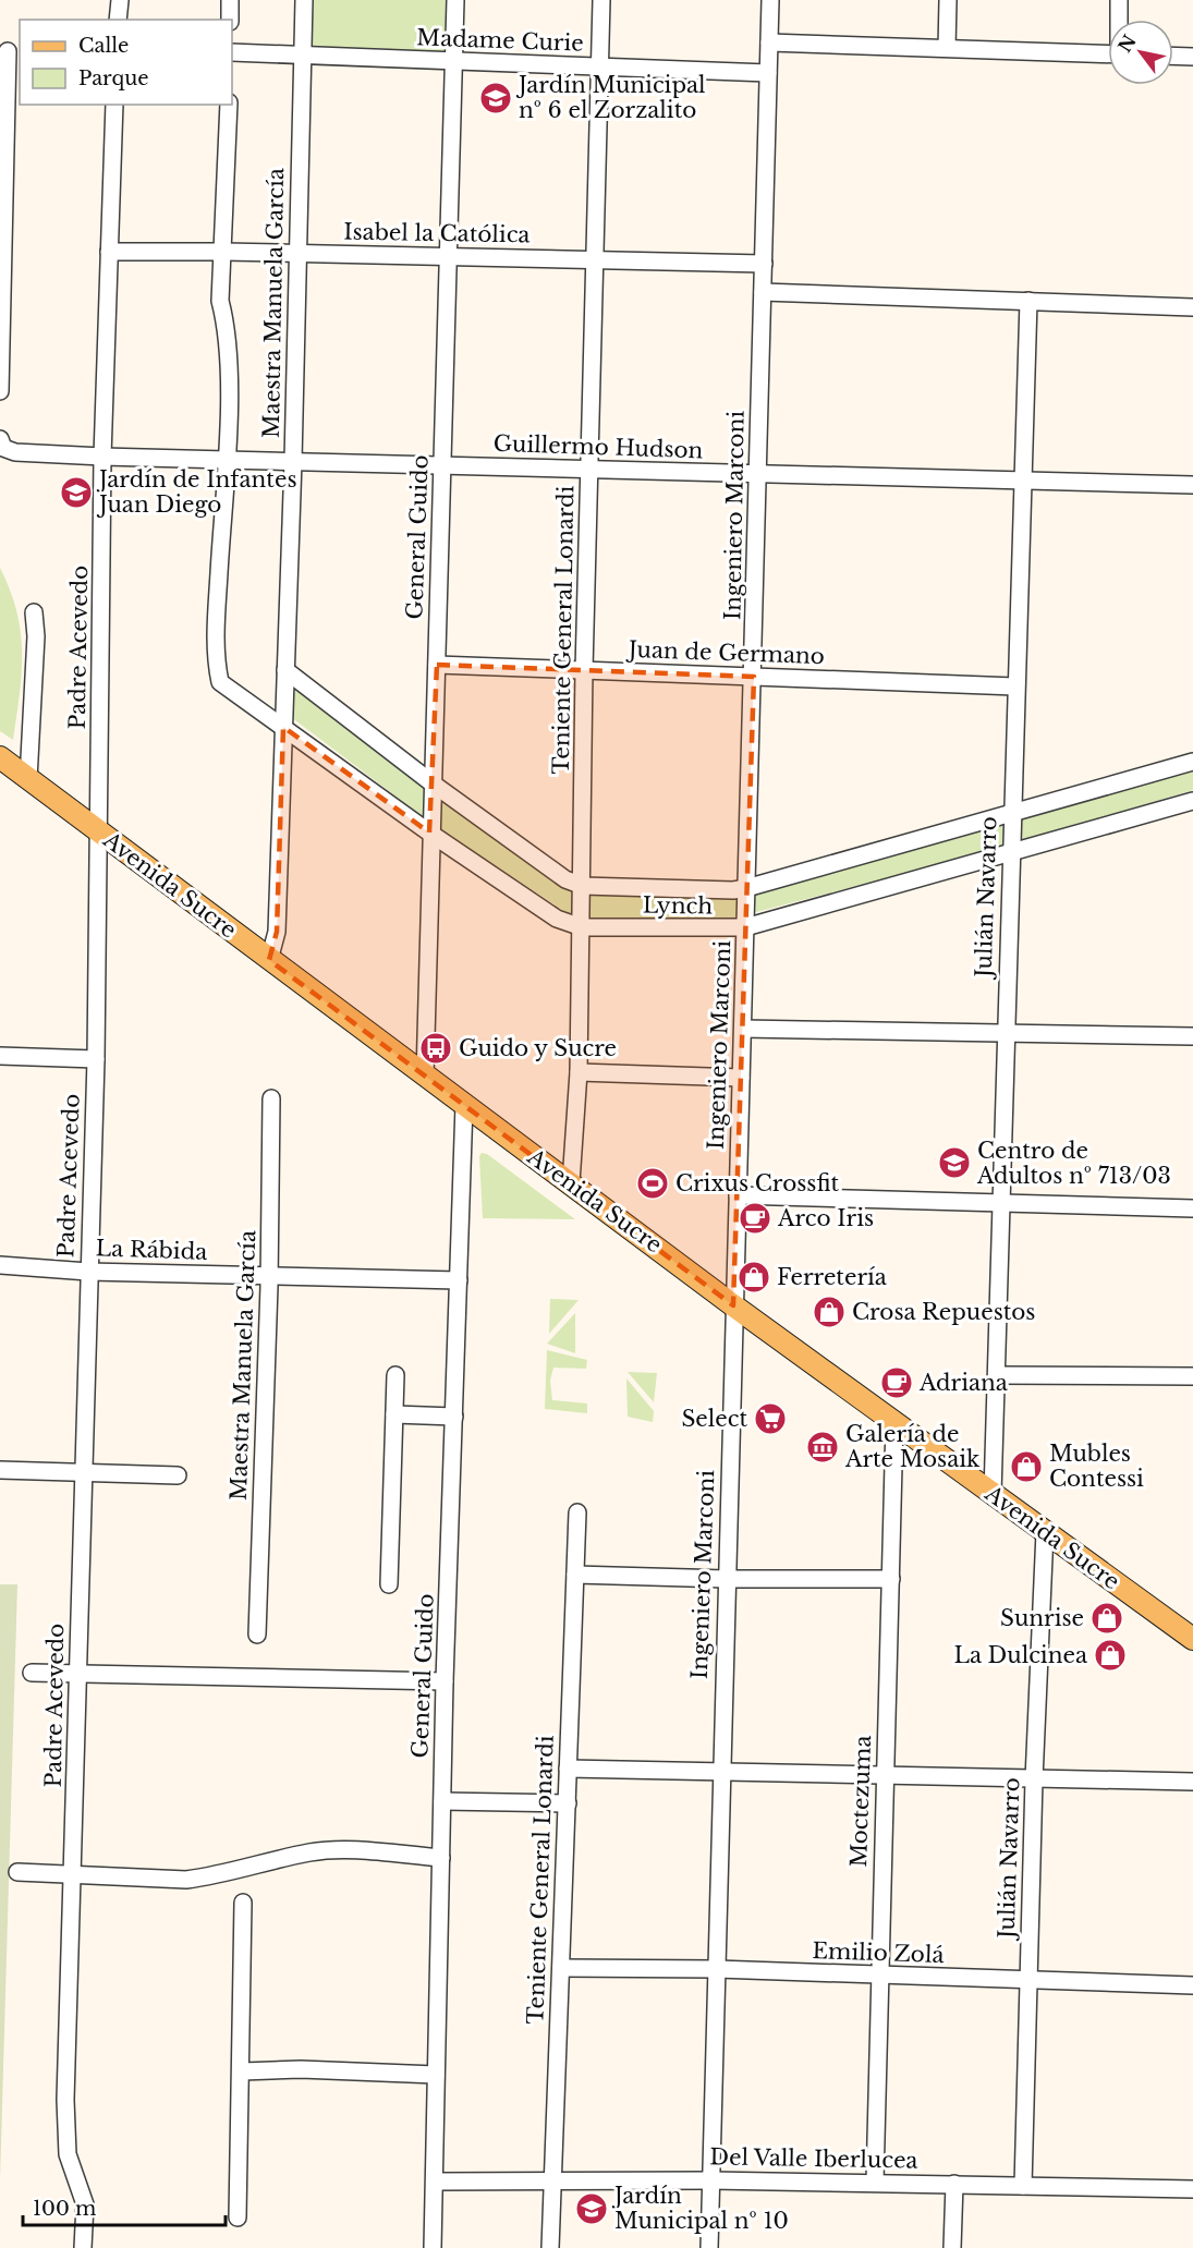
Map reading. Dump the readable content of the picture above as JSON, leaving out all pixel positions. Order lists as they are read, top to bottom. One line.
{"streets":{"main road":["Avenida Sucre"],"street":["Madame Curie","Isabel la Católica","Maestra Manuela García","Guillermo Hudson","Ingeniero Marconi","General Guido","Teniente General Lonardi","Padre Acevedo","Juan de Germano","Julián Navarro","Lynch","La Rábida","Moctezuma","Emilio Zolá","Del Valle Iberlucea"]},"crossings":[["Madame Curie","Maestra Manuela García"],["Madame Curie","Ingeniero Marconi"],["Madame Curie","General Guido"],["Madame Curie","Teniente General Lonardi"],["Isabel la Católica","Maestra Manuela García"],["Isabel la Católica","Ingeniero Marconi"],["Isabel la Católica","General Guido"],["Isabel la Católica","Teniente General Lonardi"],["Isabel la Católica","Padre Acevedo"],["Maestra Manuela García","Guillermo Hudson"],["Maestra Manuela García","Avenida Sucre"],["Maestra Manuela García","Lynch"],["Maestra Manuela García","La Rábida"],["Guillermo Hudson","Ingeniero Marconi"],["Guillermo Hudson","General Guido"],["Guillermo Hudson","Teniente General Lonardi"],["Guillermo Hudson","Padre Acevedo"],["Guillermo Hudson","Julián Navarro"],["Guillermo Hudson","Lynch"],["Ingeniero Marconi","Juan de Germano"],["Ingeniero Marconi","Avenida Sucre"],["Ingeniero Marconi","Lynch"],["Ingeniero Marconi","Emilio Zolá"],["Ingeniero Marconi","Del Valle Iberlucea"],["General Guido","Juan de Germano"],["General Guido","Avenida Sucre"],["General Guido","Lynch"],["General Guido","La Rábida"],["General Guido","Del Valle Iberlucea"],["Teniente General Lonardi","Juan de Germano"],["Teniente General Lonardi","Avenida Sucre"],["Teniente General Lonardi","Lynch"],["Teniente General Lonardi","Emilio Zolá"],["Teniente General Lonardi","Del Valle Iberlucea"],["Padre Acevedo","Avenida Sucre"],["Padre Acevedo","La Rábida"],["Juan de Germano","Julián Navarro"],["Avenida Sucre","Julián Navarro"],["Avenida Sucre","Moctezuma"],["Julián Navarro","Lynch"],["Julián Navarro","Emilio Zolá"],["Julián Navarro","Del Valle Iberlucea"],["Moctezuma","Emilio Zolá"],["Moctezuma","Del Valle Iberlucea"]],"places":{"school or university":["Jardín Municipal nº 6 el Zorzalito","Jardín de Infantes Juan Diego","Centro de Adultos nº 713/03","Jardín Municipal nº 10"],"bus stop":["Guido y Sucre"],"sports":["Crixus Crossfit"],"cafe":["Arco Iris","Adriana"],"shop":["Ferretería","Crosa Repuestos","Mubles Contessi","Sunrise","La Dulcinea"],"supermarket":["Select"],"museum":["Galería de Arte Mosaik"]},"legend":["Calle","Parque"],"scale_bar":"100 m","north":"top left"}
